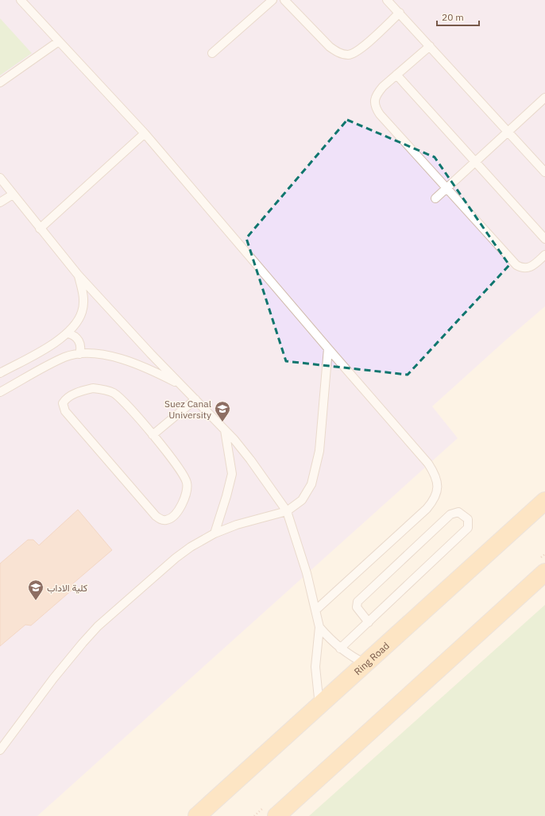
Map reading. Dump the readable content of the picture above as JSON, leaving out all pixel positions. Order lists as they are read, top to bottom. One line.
{"streets":{"main road":["Ring Road"]},"places":{"school or university":["Suez Canal University","كلية الاداب"]},"scale_bar":"20 m"}
